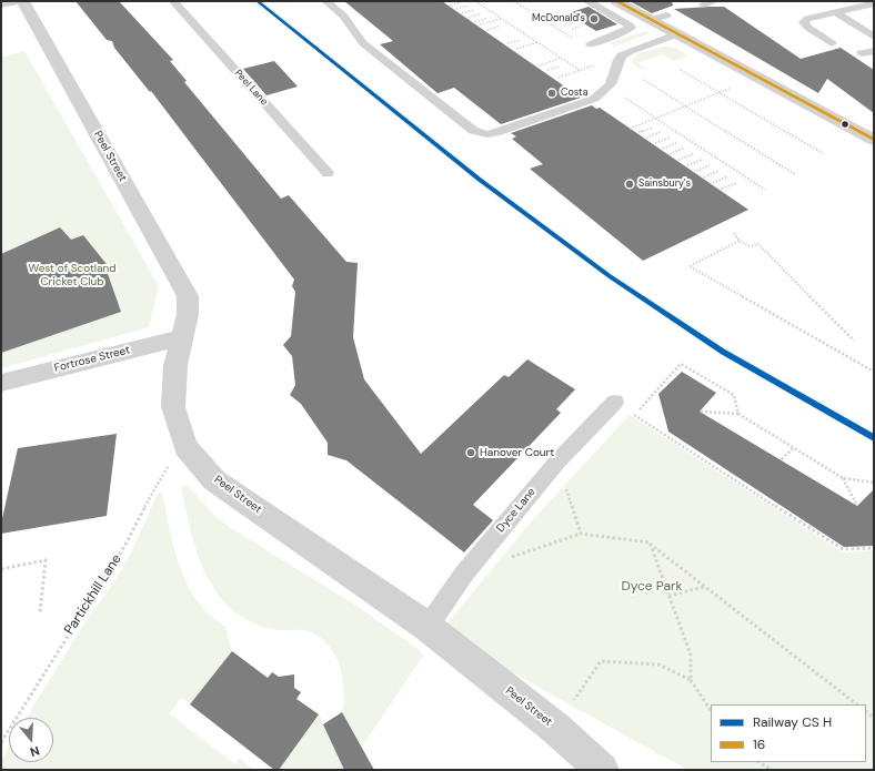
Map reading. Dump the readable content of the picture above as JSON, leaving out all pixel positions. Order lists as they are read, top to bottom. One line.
{"streets":{"street":["Peel Street","Fortrose Street"],"lane":["Peel Lane","Dyce Lane"],"path":["Partickhill Lane"]},"crossings":[["Peel Street","Fortrose Street"],["Peel Street","Dyce Lane"],["Peel Street","Partickhill Lane"]],"parks":["West of Scotland Cricket Club","Dyce Park"],"places":["McDonald's","Costa","Sainsbury's","Hanover Court"],"lines":["transit line 16"],"legend":["Railway CS H","16"],"north":"bottom"}
